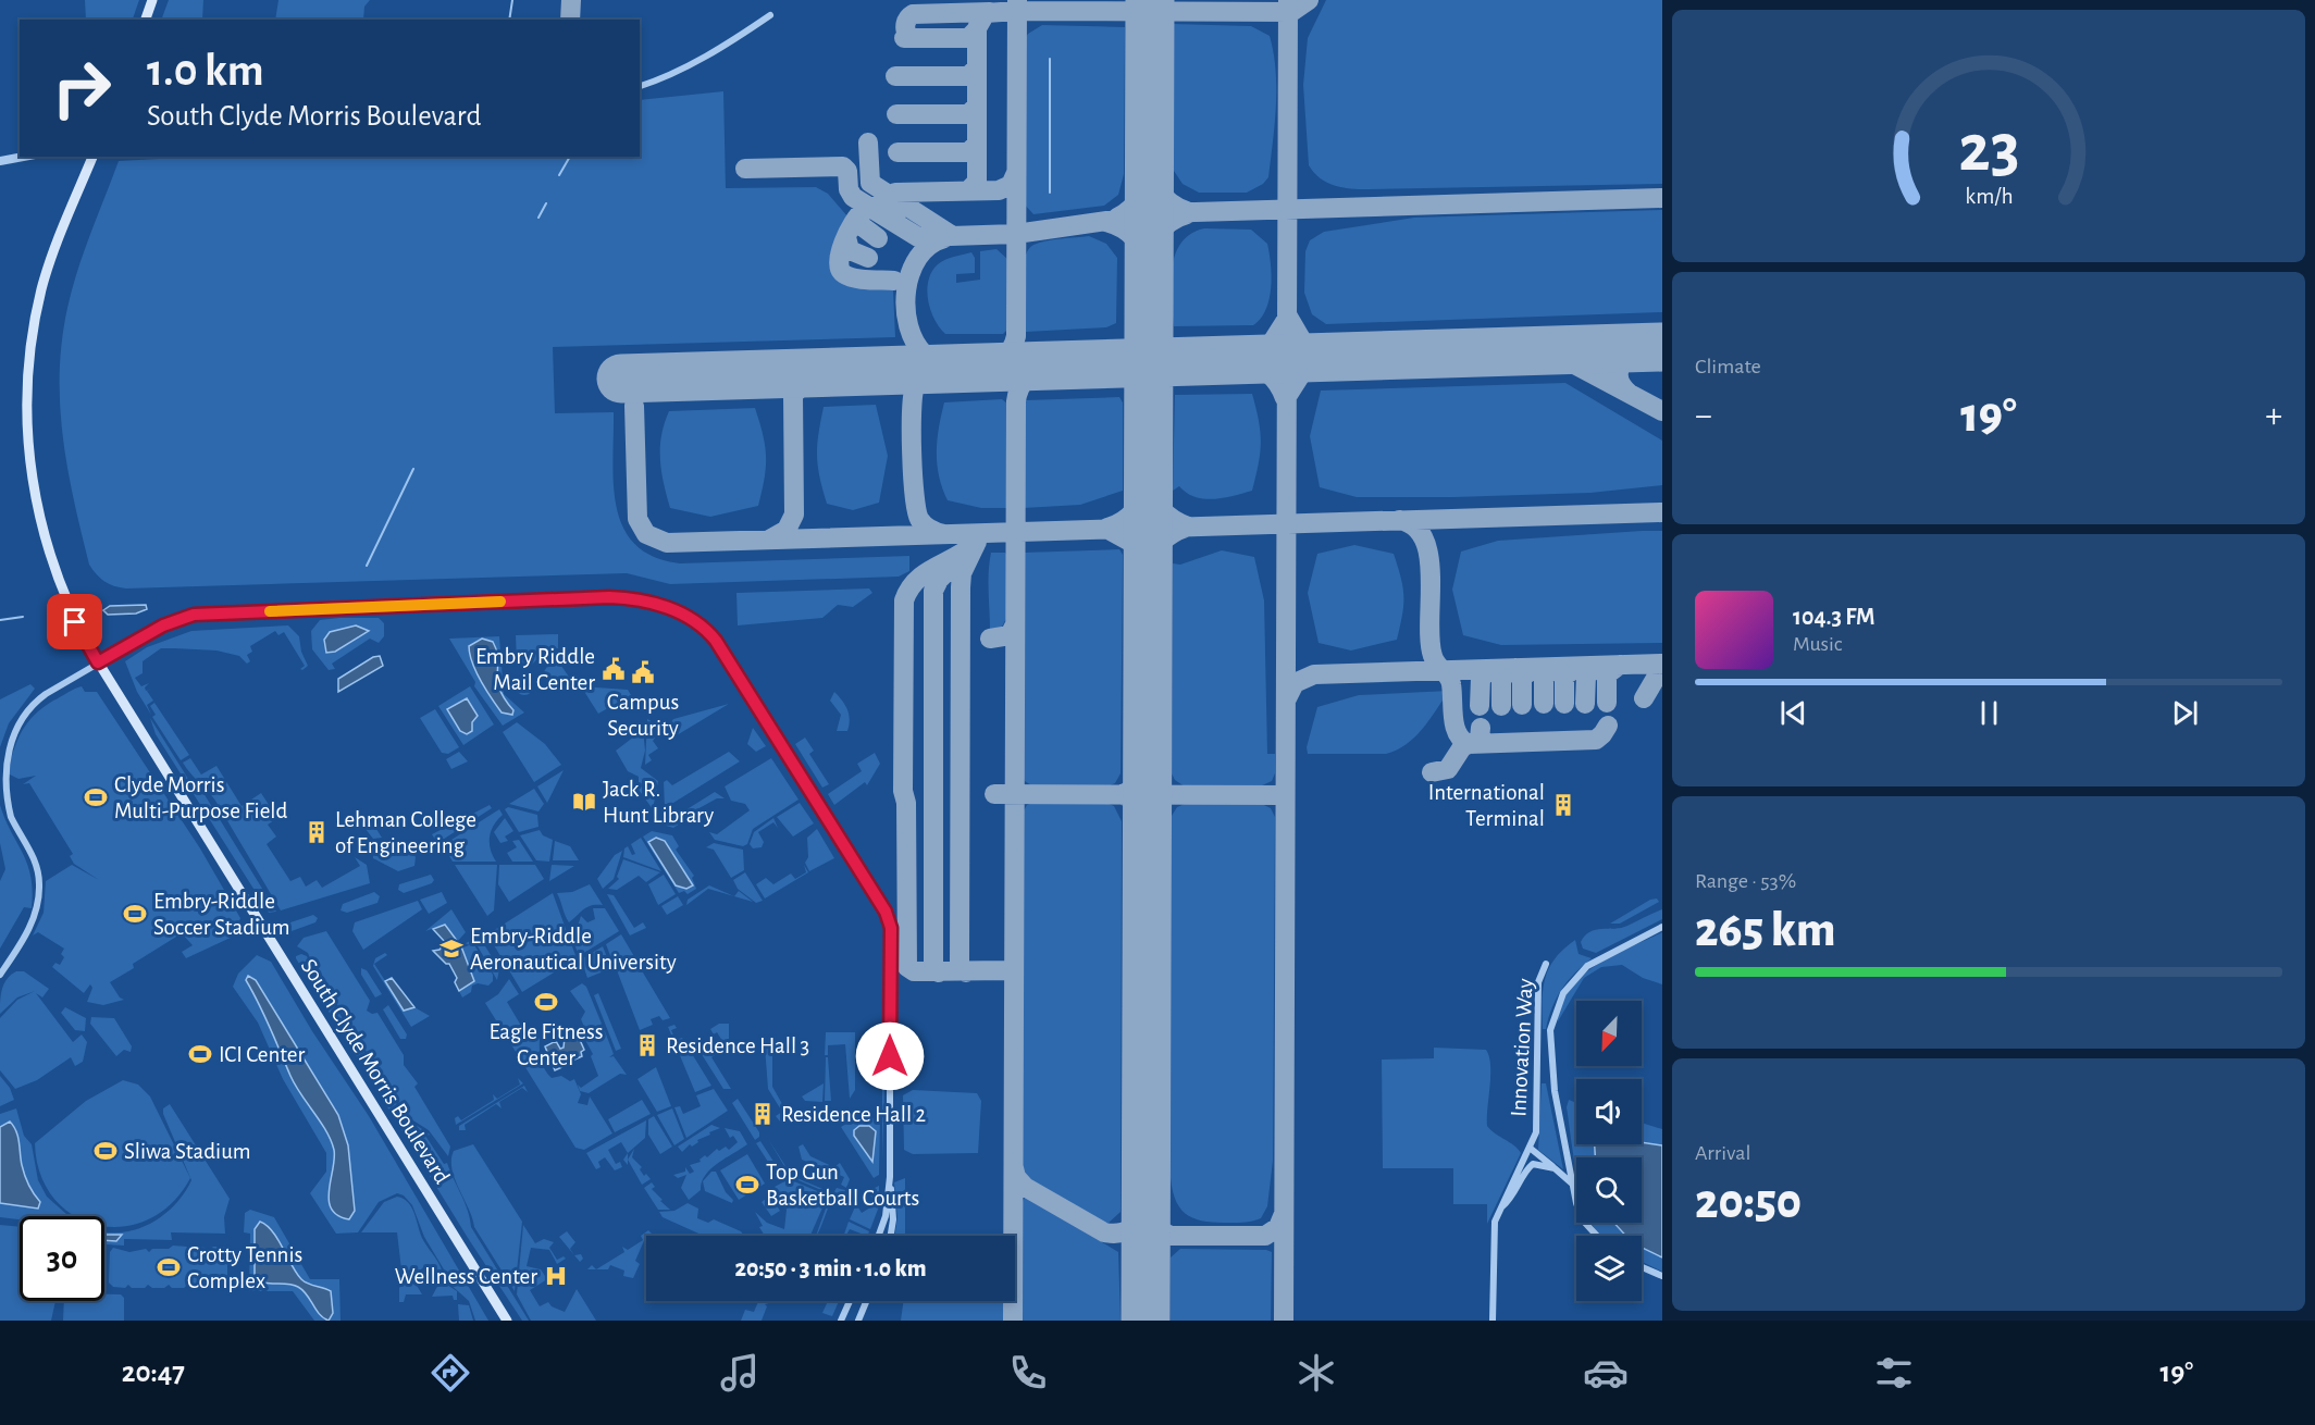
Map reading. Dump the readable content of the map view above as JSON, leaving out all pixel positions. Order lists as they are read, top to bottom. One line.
{"streets":{"main road":["South Clyde Morris Boulevard"],"street":["Innovation Way"]},"places":{"public building":["Embry Riddle Mail Center","Campus Security"],"sports":["Clyde Morris Multi-Purpose Field","Embry-Riddle Soccer Stadium","Eagle Fitness Center","ICI Center","Sliwa Stadium","Top Gun Basketball Courts","Crotty Tennis Complex"],"library":["Jack R. Hunt Library"],"building":["International Terminal","Lehman College of Engineering","Residence Hall 3","Residence Hall 2"],"school or university":["Embry-Riddle Aeronautical University"],"hospital":["Wellness Center"]},"north":"bottom left","page":{"turn":["1.0 km","South Clyde Morris Boulevard"],"tile":["Climate",["Range · 53%","265 km"],["Arrival","20:50"]],"heat":["−","19°","+"],"song":["104.3 FM","Music"],"limit":"30","trip":"20:50 · 3 min · 1.0 km","tabs":["20:47","19°"],"gauge":["23","km/h"]}}
